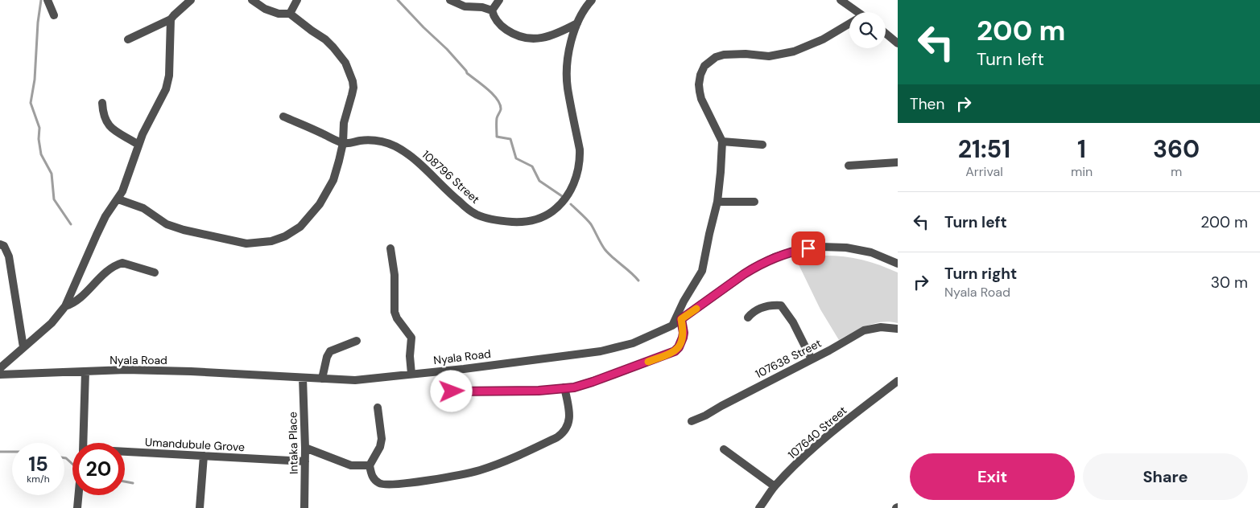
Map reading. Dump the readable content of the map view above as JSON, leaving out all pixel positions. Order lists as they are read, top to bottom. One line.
{"streets":{"street":["108796 Street","Nyala Road","107638 Street","107640 Street","Intaka Place","Umandubule Grove"]},"crossings":[["Nyala Road","Intaka Place"],["Intaka Place","Umandubule Grove"]],"page":{"turn":["200 m","Turn left"],"then":"Then","eta":["21:51","Arrival","1","min","360","m"],"list":[{"name":"Turn left","value":"200 m"},{"name":"Turn right","note":"Nyala Road","value":"30 m"}],"speed":"15 km/h","limit":"20","buttons":["Exit","Share"]}}
